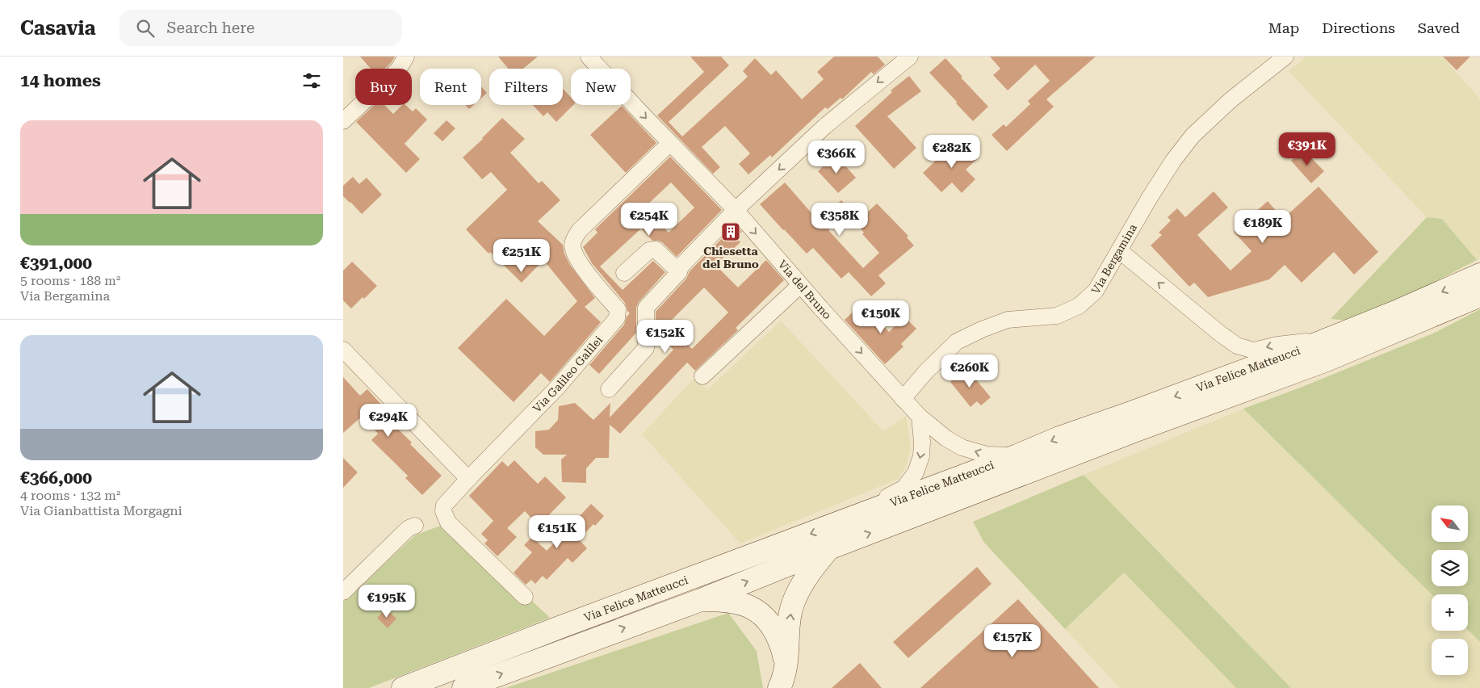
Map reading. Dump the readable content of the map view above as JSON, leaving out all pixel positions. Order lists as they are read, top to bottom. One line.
{"streets":{"main road":["Via Felice Matteucci"],"street":["Via Bergamina","Via del Bruno","Via Galileo Galilei"]},"crossings":[["Via Bergamina","Via del Bruno"],["Via del Bruno","Via Felice Matteucci"],["Via del Bruno","Via Galileo Galilei"]],"places":{"building":["Chiesetta del Bruno"]},"north":"top left","page":{"header":"Casavia","search":"Search here","nav":["Map","Directions","Saved"],"heading":"14 homes","chip":["Buy","Rent","Filters","New"],"list":[{"name":"€391,000","note":"5 rooms · 188 m² · Via Bergamina"},{"name":"€366,000","note":"4 rooms · 132 m² · Via Gianbattista Morgagni"}],"price":["€391K","€282K","€366K","€254K","€358K","€189K","€251K","€150K","€152K","€260K","€294K","€151K","€195K","€157K"],"map_buttons":["+","−"]}}
